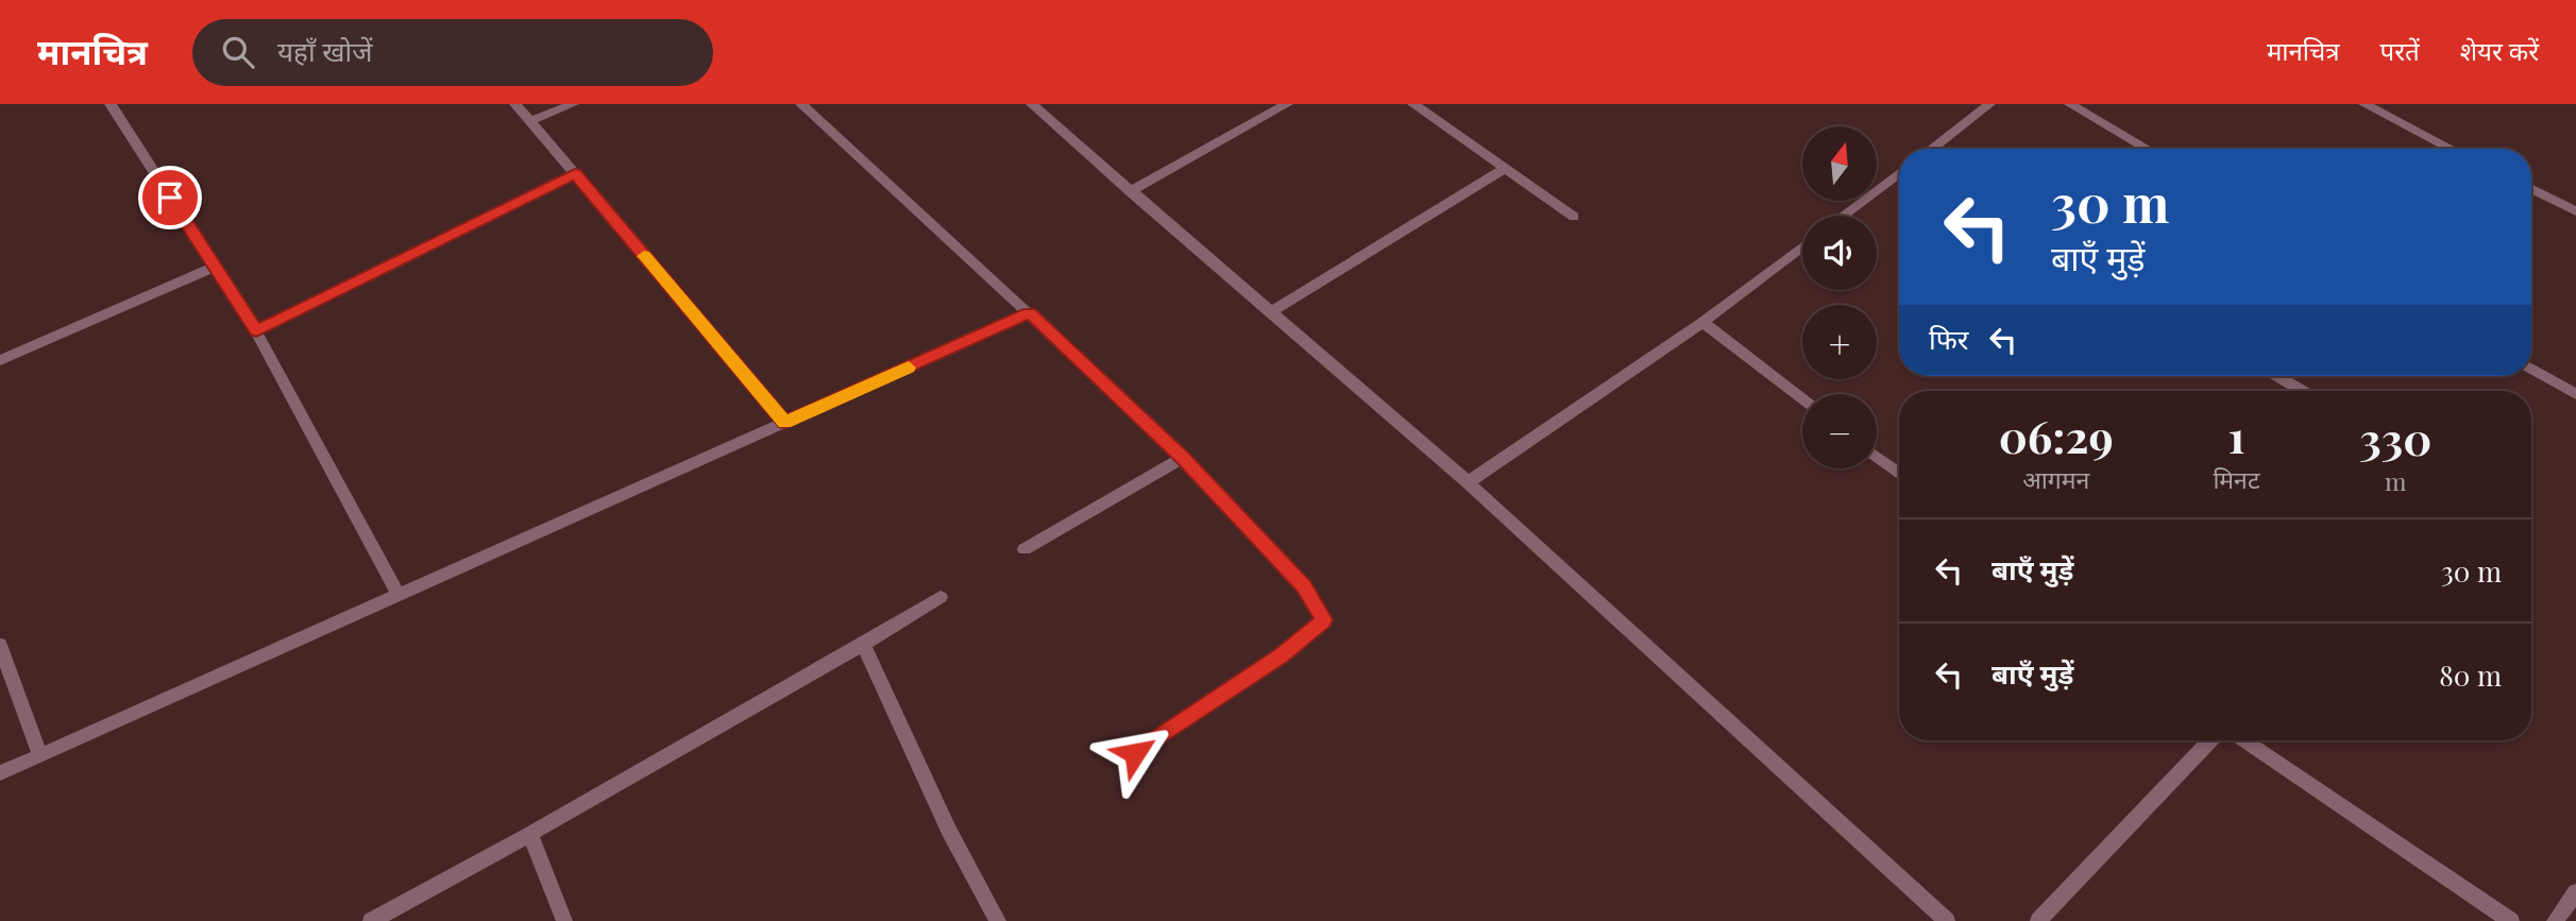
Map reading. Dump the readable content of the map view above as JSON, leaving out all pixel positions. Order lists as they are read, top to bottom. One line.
{"north":"top","page":{"header":"मानचित्र","search":"यहाँ खोजें","nav":["मानचित्र","परतें","शेयर करें"],"map_buttons":["+","−"],"turn":["30 m","बाएँ मुड़ें"],"then":"फिर","eta":["06:29","आगमन","1","मिनट","330","m"],"list":[{"name":"बाएँ मुड़ें","value":"30 m"},{"name":"बाएँ मुड़ें","value":"80 m"}]}}
